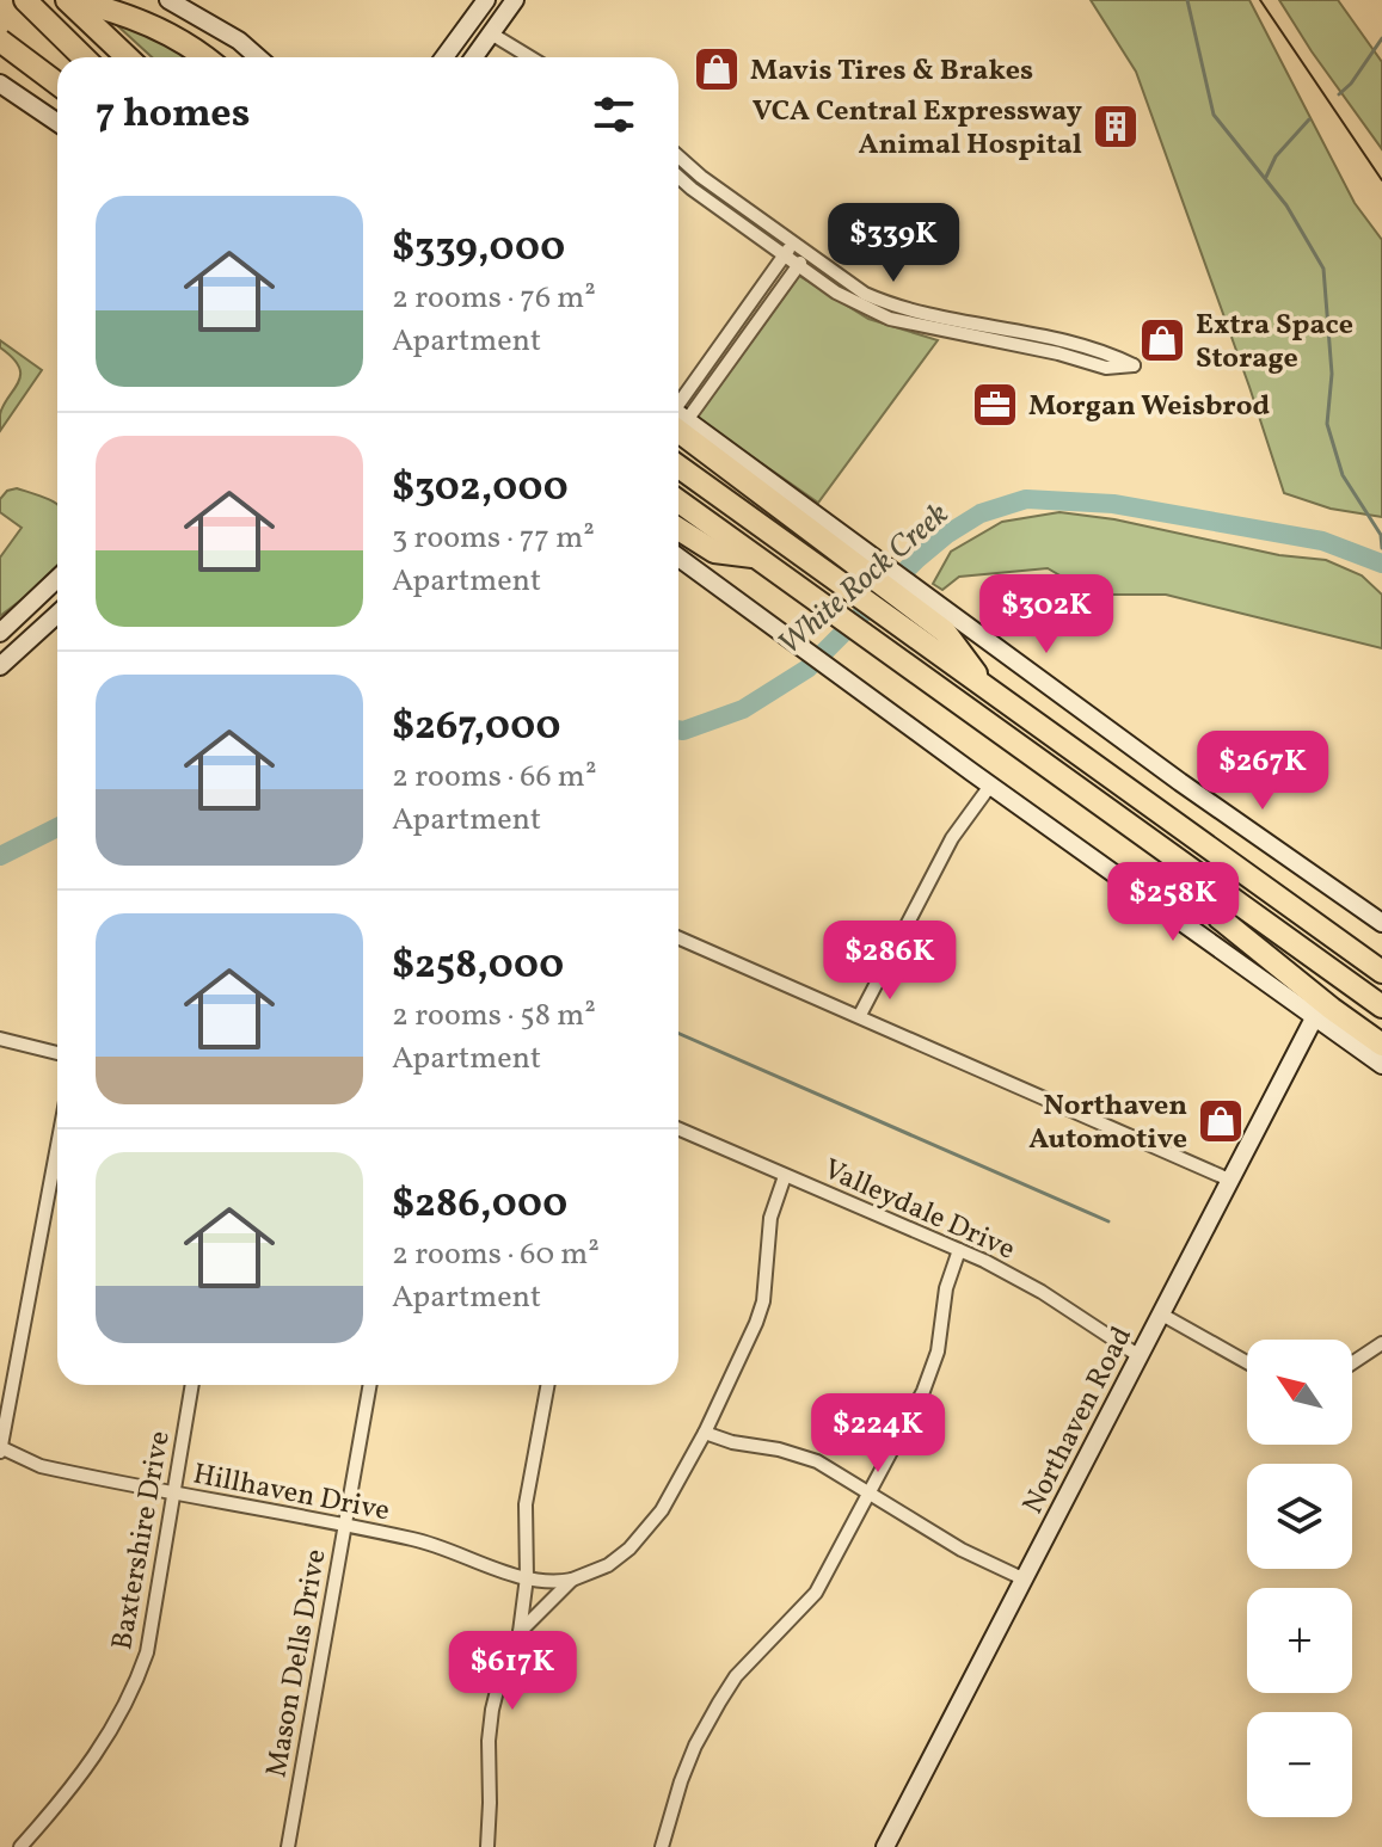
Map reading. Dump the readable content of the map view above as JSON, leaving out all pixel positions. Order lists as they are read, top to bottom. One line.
{"streets":{"main road":["Northaven Road"],"street":["Valleydale Drive","Hillhaven Drive","Baxtershire Drive","Mason Dells Drive"]},"crossings":[["Valleydale Drive","Northaven Road"],["Hillhaven Drive","Baxtershire Drive"],["Hillhaven Drive","Mason Dells Drive"]],"water":["White Rock Creek"],"places":{"shop":["Mavis Tires & Brakes","Extra Space Storage","Northaven Automotive"],"building":["VCA Central Expressway Animal Hospital"],"office":["Morgan Weisbrod"]},"north":"top left","page":{"heading":"7 homes","list":[{"name":"$339,000","note":"2 rooms · 76 m² · Apartment"},{"name":"$302,000","note":"3 rooms · 77 m² · Apartment"},{"name":"$267,000","note":"2 rooms · 66 m² · Apartment"},{"name":"$258,000","note":"2 rooms · 58 m² · Apartment"},{"name":"$286,000","note":"2 rooms · 60 m² · Apartment"}],"price":["$339K","$302K","$267K","$258K","$286K","$224K","$617K"],"map_buttons":["+","−"]}}
